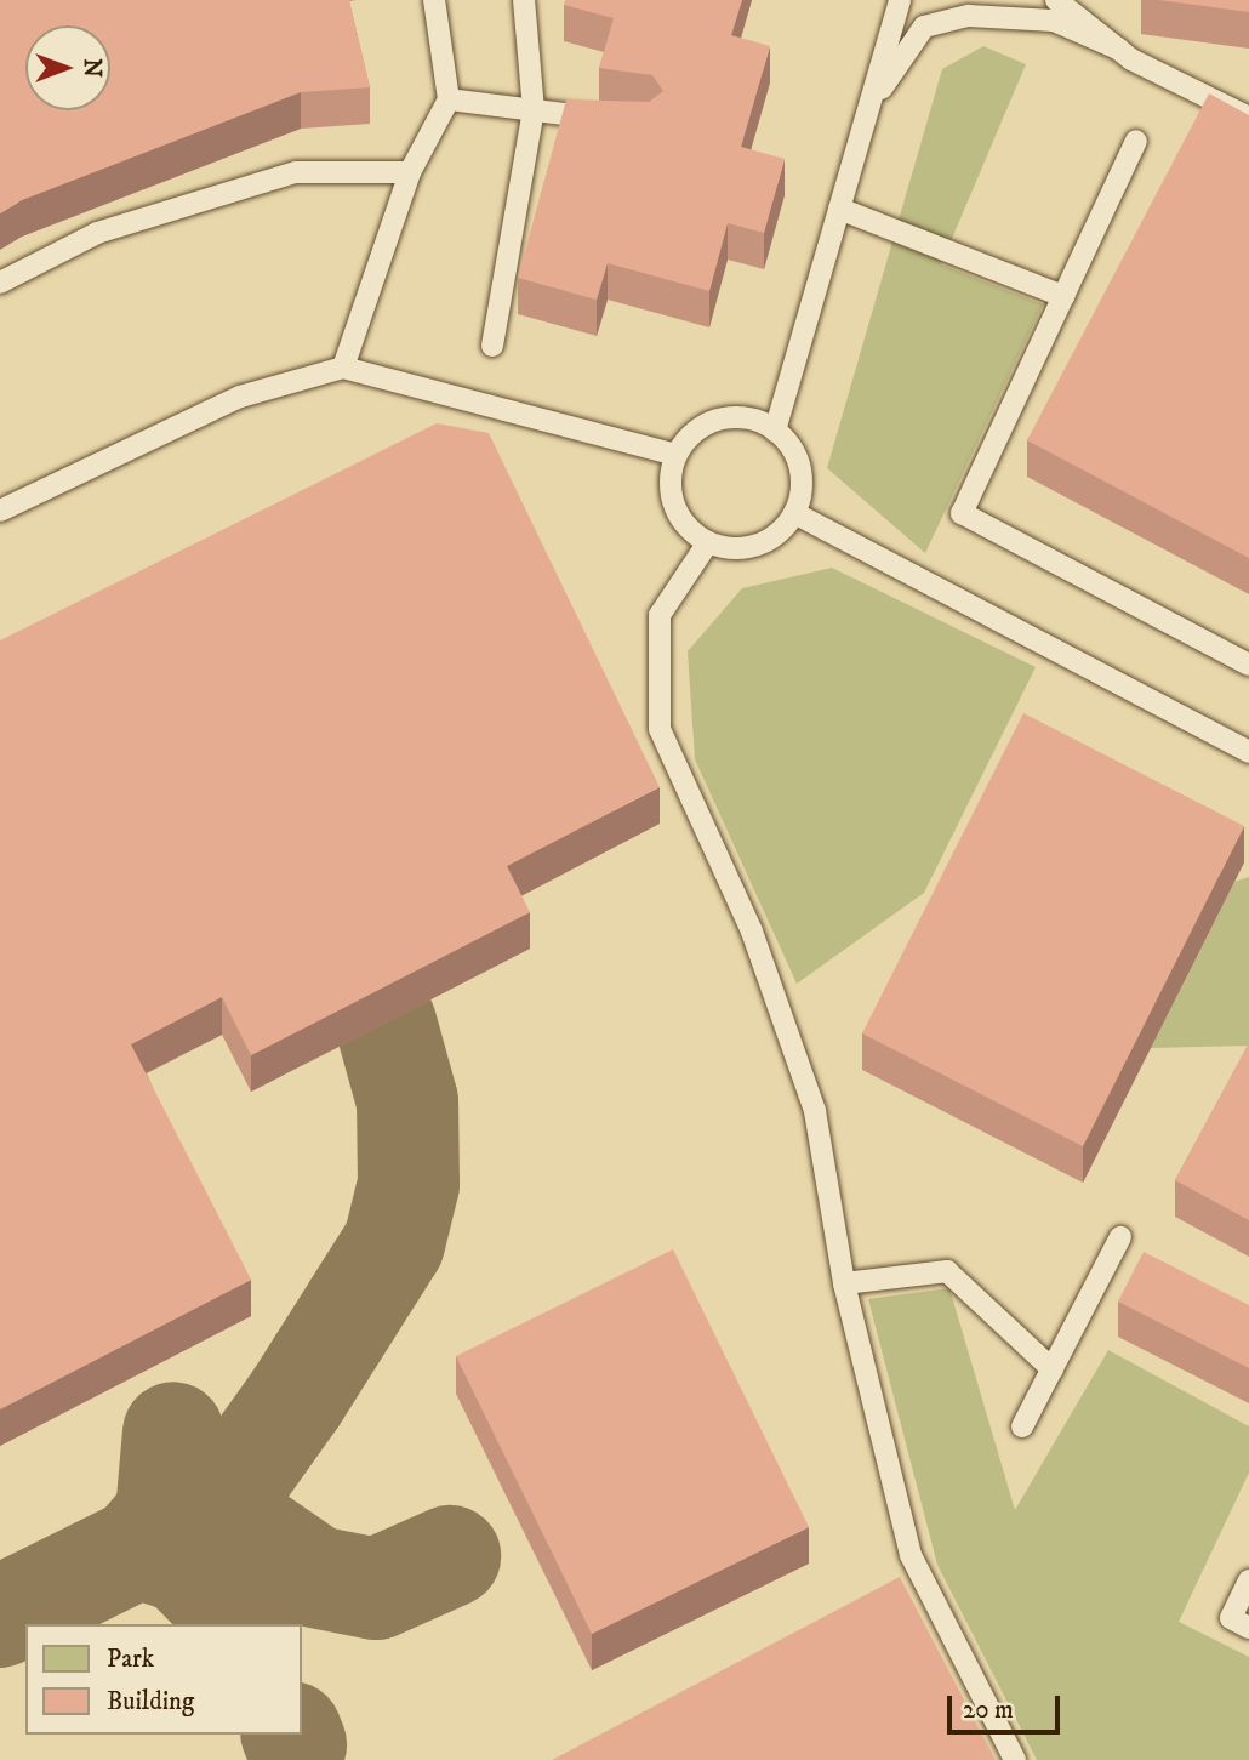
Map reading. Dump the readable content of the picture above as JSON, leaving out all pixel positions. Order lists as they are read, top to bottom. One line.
{"legend":["Park","Building"],"scale_bar":"20 m","north":"right"}
